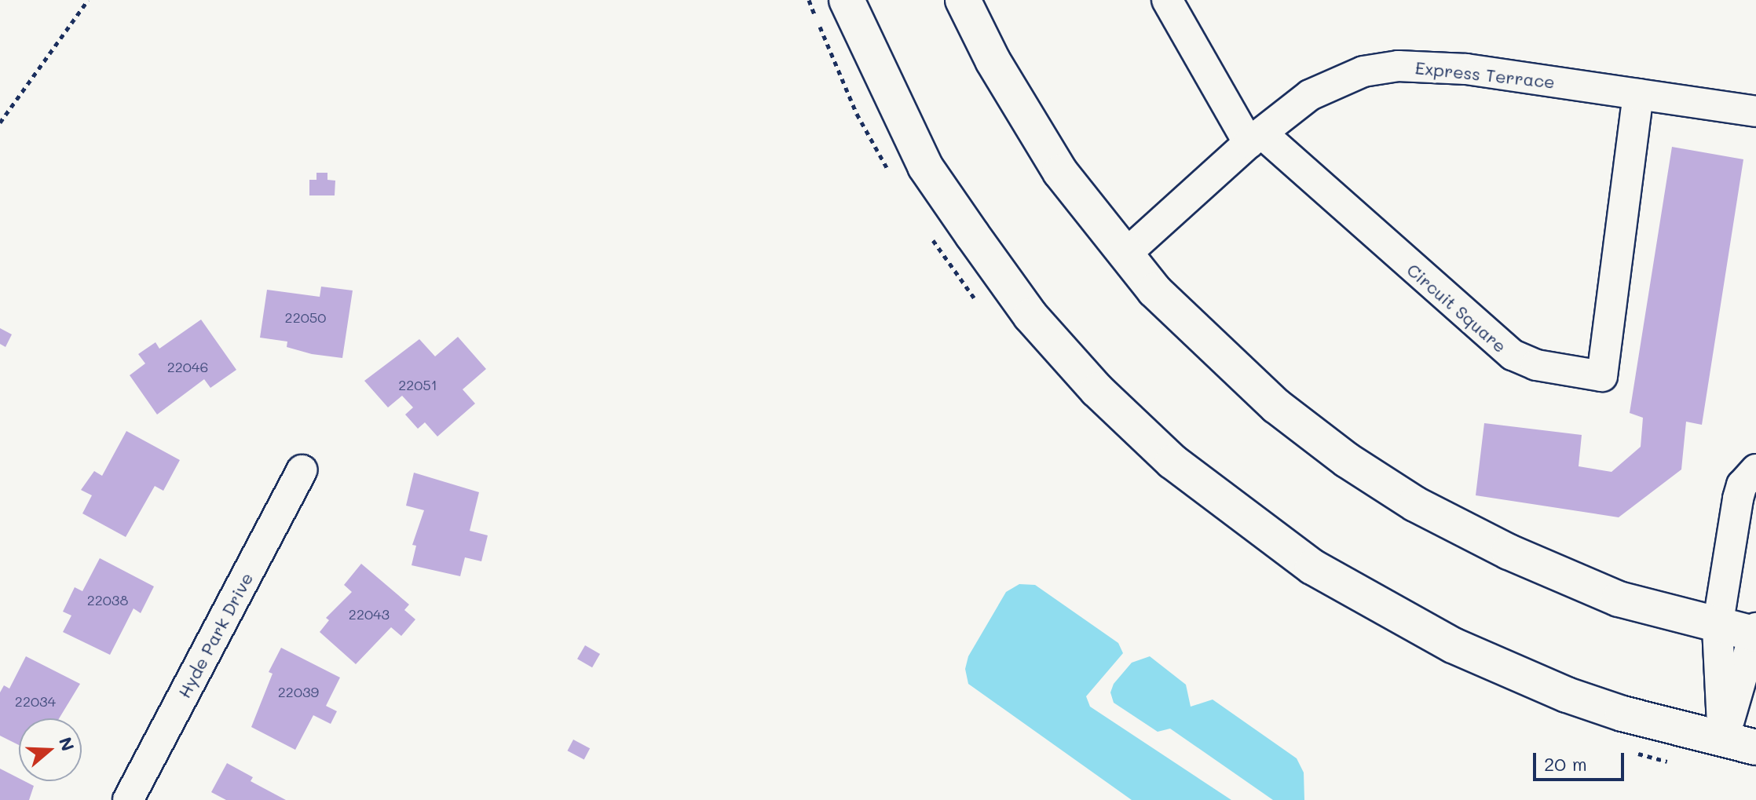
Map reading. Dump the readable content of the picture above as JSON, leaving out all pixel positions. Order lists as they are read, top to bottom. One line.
{"streets":{"street":["Express Terrace","Circuit Square","Hyde Park Drive"]},"crossings":[["Express Terrace","Circuit Square"]],"house_numbers":["22050","22046","22051","22038","22043","22039","22034"],"scale_bar":"20 m","north":"right"}
